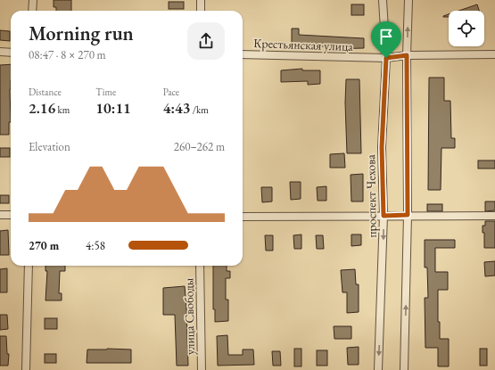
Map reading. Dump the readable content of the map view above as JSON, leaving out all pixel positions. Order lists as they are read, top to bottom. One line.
{"streets":{"street":["Крестьянская улица","проспект Чехова","улица Свободы"]},"crossings":[["Крестьянская улица","проспект Чехова"]],"page":{"heading":["Morning run","08:47 · 8 × 270 m"],"stats":[["Distance","2.16 km"],["Time","10:11"],["Pace","4:43 /km"]],"chart":["Elevation","260–262 m"],"list":[{"name":"270 m","note":"4:58"}]}}
